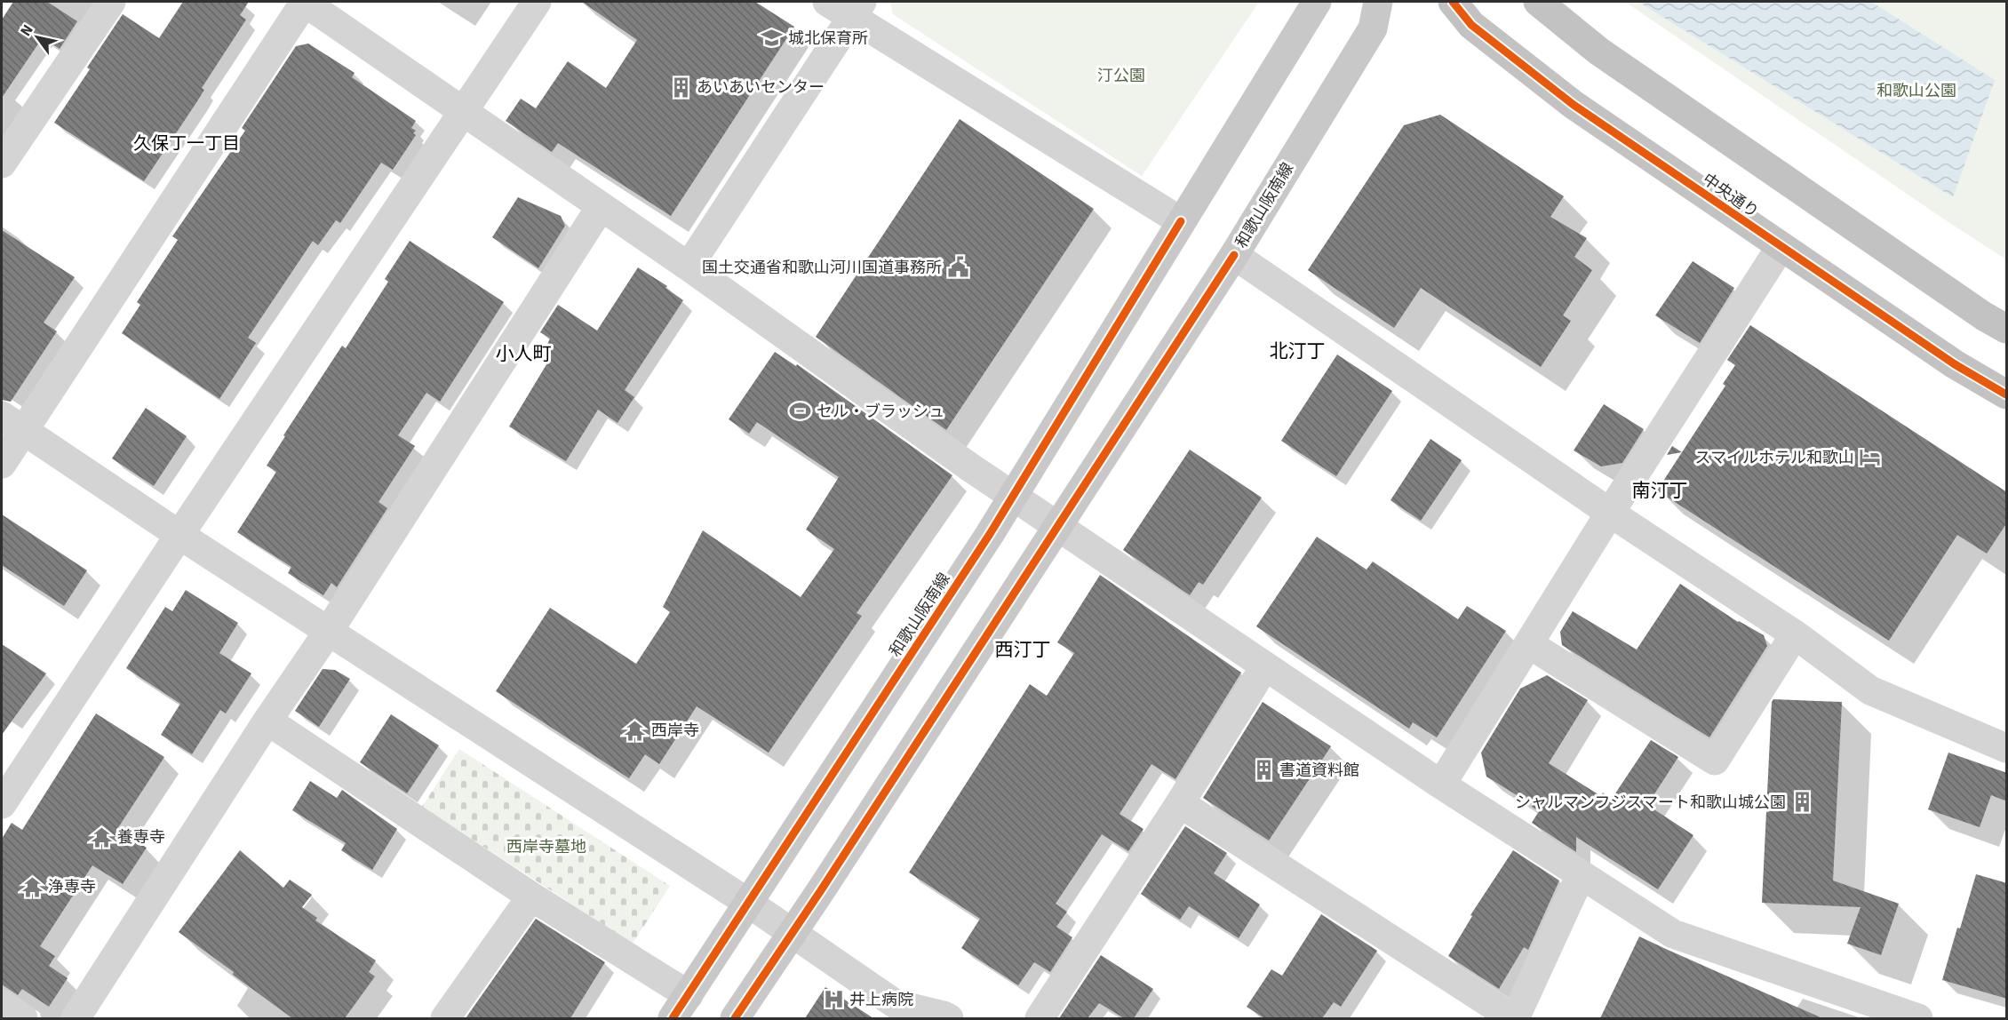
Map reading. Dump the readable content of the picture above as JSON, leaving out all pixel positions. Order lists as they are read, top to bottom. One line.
{"streets":{"highway":["中央通り"],"main road":["和歌山阪南線"]},"districts":["久保丁一丁目","北汀丁","小人町","南汀丁","西汀丁"],"parks":["汀公園","和歌山公園","西岸寺墓地"],"places":{"school or university":["城北保育所"],"building":["あいあいセンター","書道資料館","シャルマンフジスマート和歌山城公園"],"public building":["国土交通省和歌山河川国道事務所"],"sports":["セル・ブラッシュ"],"hotel":["スマイルホテル和歌山"],"temple":["西岸寺","養専寺","浄専寺"],"hospital":["井上病院"]},"north":"top left"}
